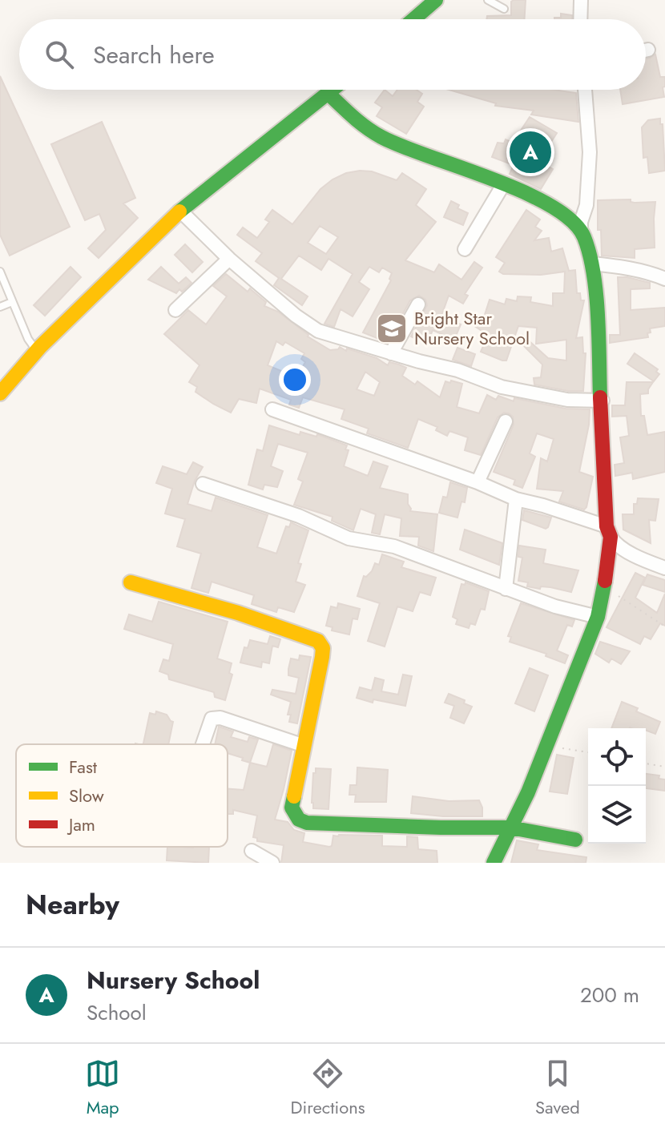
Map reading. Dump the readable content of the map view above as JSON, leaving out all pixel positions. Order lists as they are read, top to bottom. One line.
{"places":{"school or university":["Bright Star Nursery School"]},"legend":["Fast","Slow","Jam"],"page":{"search":"Search here","pins":"A","heading":"Nearby","list":[{"mark":"A","name":"Nursery School","note":"School","value":"200 m"}],"nav":["Map","Directions","Saved"]}}
